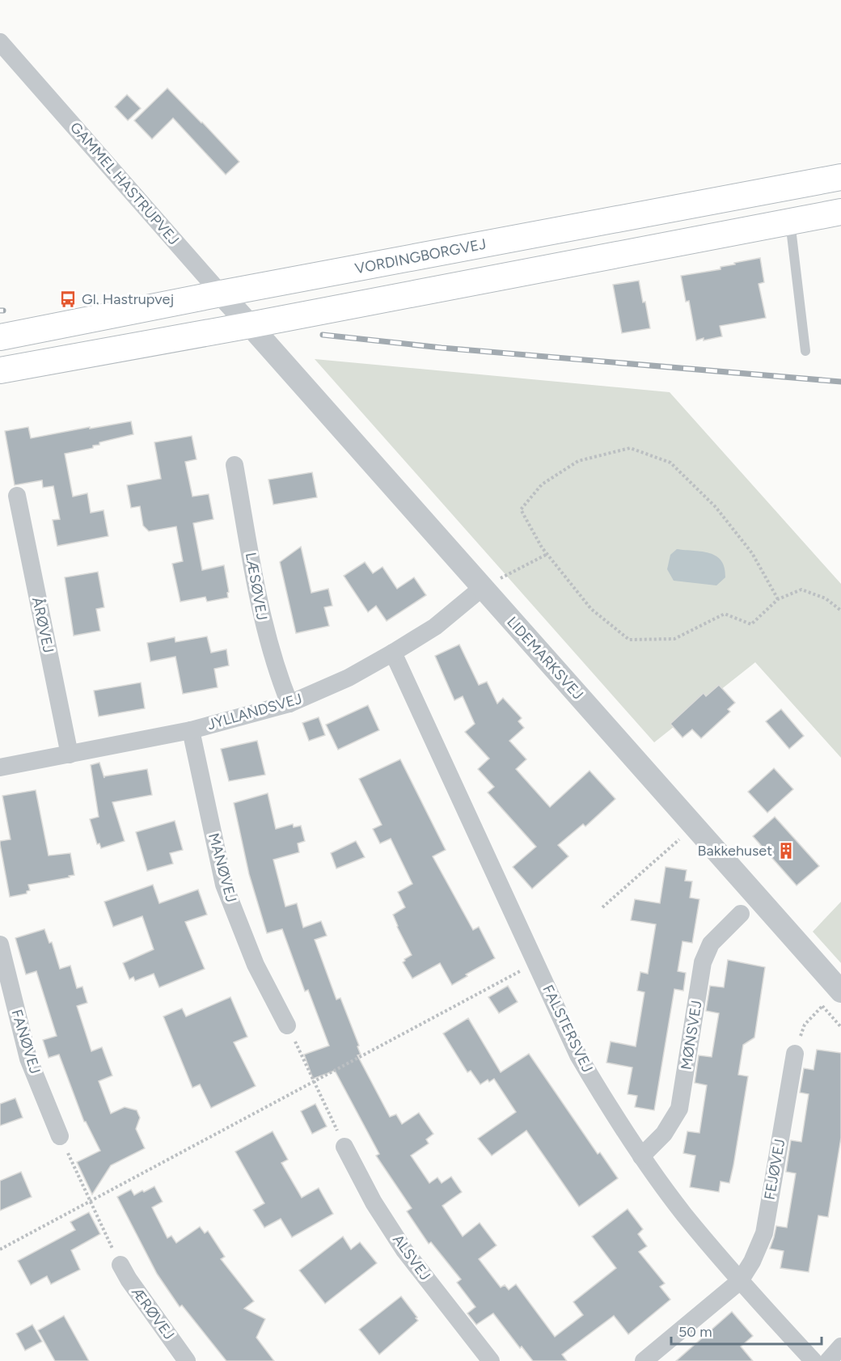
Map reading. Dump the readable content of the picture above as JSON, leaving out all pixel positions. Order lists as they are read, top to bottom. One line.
{"streets":{"main road":["VORDINGBORGVEJ"],"street":["GAMMEL HASTRUPVEJ","LÆSØVEJ","ÅRØVEJ","LIDEMARKSVEJ","JYLLANDSVEJ","MANØVEJ","FALSTERSVEJ","MØNSVEJ","FANØVEJ","FEJØVEJ","ALSVEJ","ÆRØVEJ"]},"crossings":[["GAMMEL HASTRUPVEJ","VORDINGBORGVEJ"],["GAMMEL HASTRUPVEJ","LIDEMARKSVEJ"],["LÆSØVEJ","JYLLANDSVEJ"],["ÅRØVEJ","JYLLANDSVEJ"],["LIDEMARKSVEJ","JYLLANDSVEJ"],["JYLLANDSVEJ","MANØVEJ"],["JYLLANDSVEJ","FALSTERSVEJ"],["FALSTERSVEJ","MØNSVEJ"],["FALSTERSVEJ","FEJØVEJ"]],"places":{"bus stop":["Gl. Hastrupvej"],"building":["Bakkehuset"]},"scale_bar":"50 m"}
